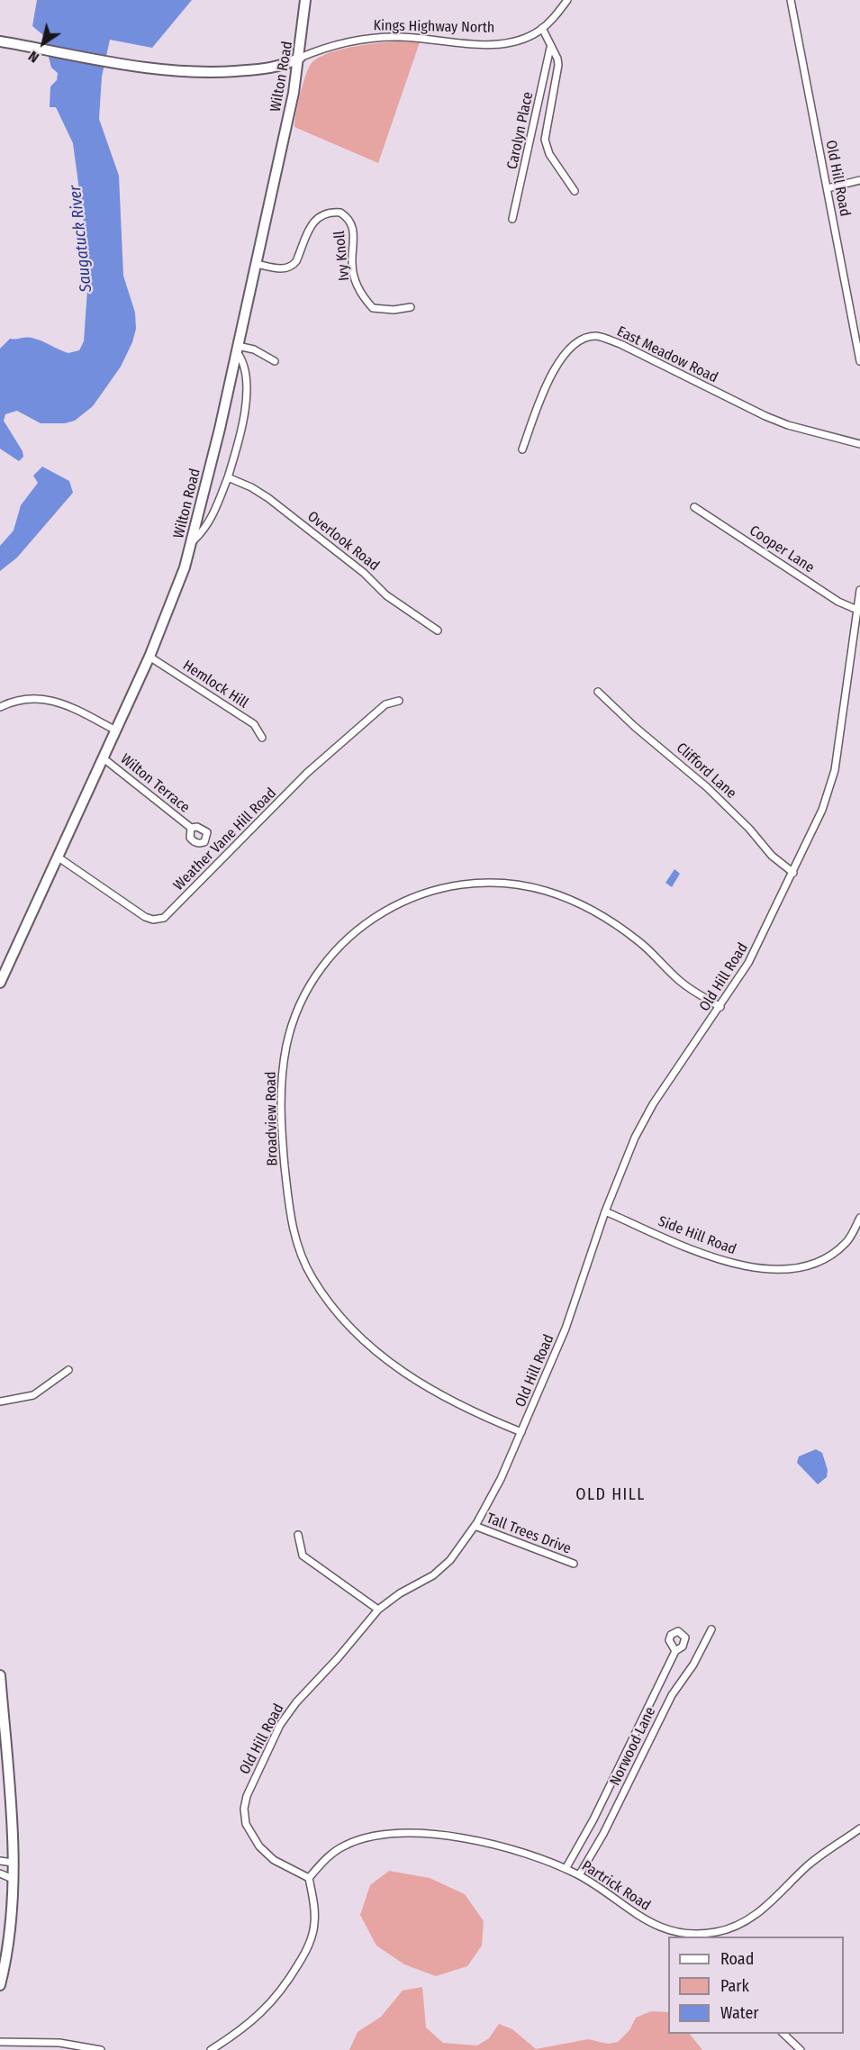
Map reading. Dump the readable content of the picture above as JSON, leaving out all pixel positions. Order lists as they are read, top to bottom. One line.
{"streets":{"main road":["Kings Highway North","Wilton Road"],"street":["Carolyn Place","Old Hill Road","Ivy Knoll","East Meadow Road","Overlook Road","Cooper Lane","Hemlock Hill","Clifford Lane","Wilton Terrace","Weather Vane Hill Road","Broadview Road","Side Hill Road","Tall Trees Drive","Norwood Lane","Partrick Road"]},"crossings":[["Kings Highway North","Wilton Road"],["Wilton Road","Ivy Knoll"],["Wilton Road","Hemlock Hill"],["Wilton Road","Wilton Terrace"],["Wilton Road","Weather Vane Hill Road"],["Old Hill Road","Cooper Lane"],["Old Hill Road","Clifford Lane"],["Old Hill Road","Broadview Road"],["Old Hill Road","Side Hill Road"],["Old Hill Road","Tall Trees Drive"],["Old Hill Road","Partrick Road"],["Norwood Lane","Partrick Road"]],"districts":["OLD HILL"],"water":["Saugatuck River"],"legend":["Road","Park","Water"],"north":"bottom left"}
